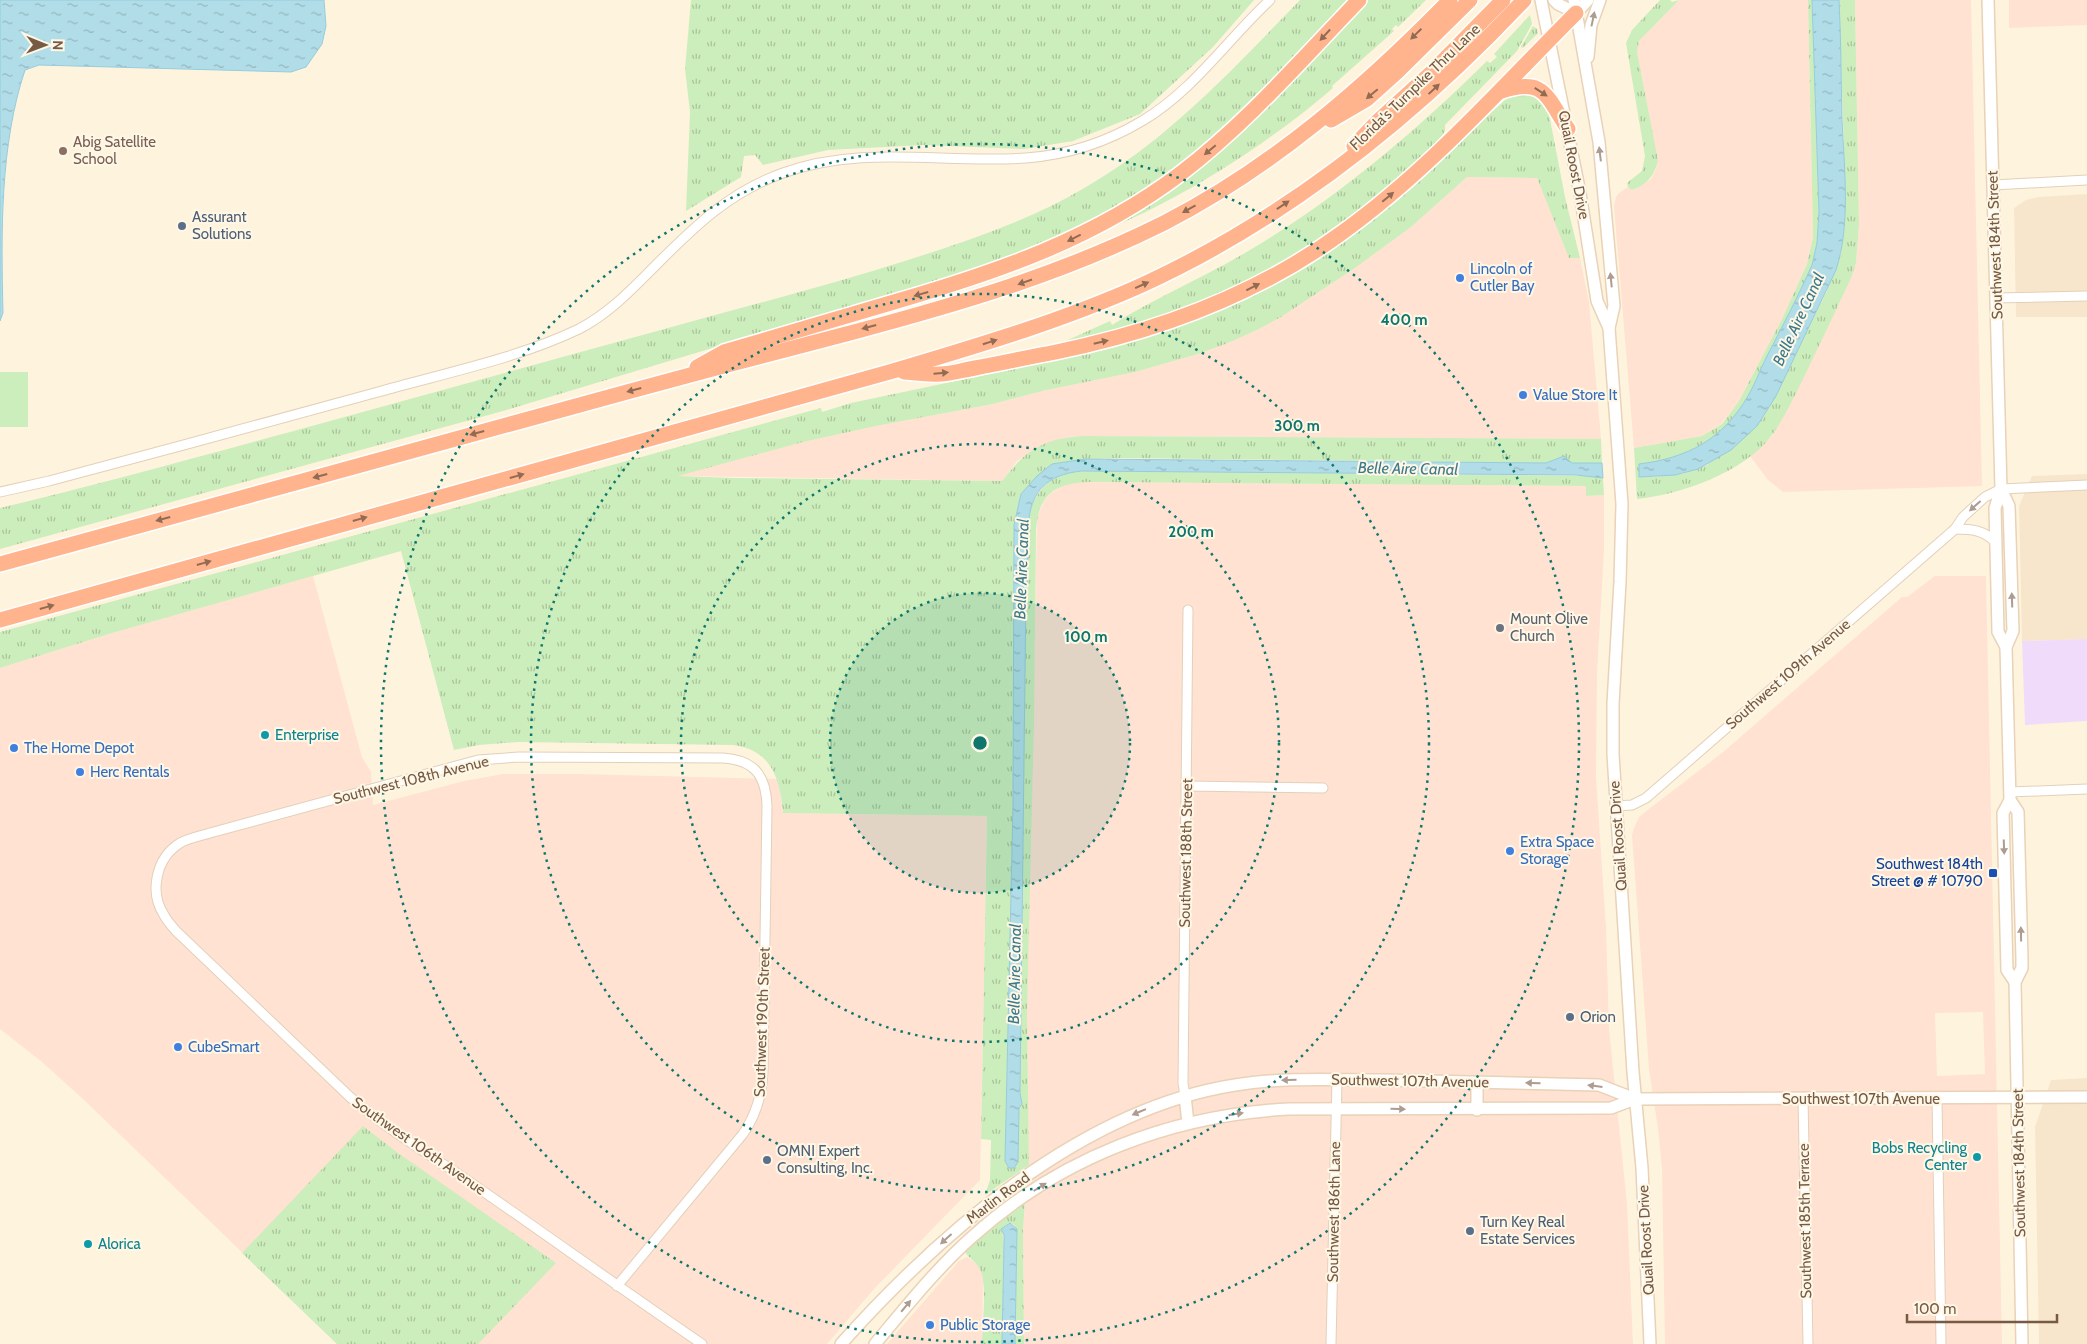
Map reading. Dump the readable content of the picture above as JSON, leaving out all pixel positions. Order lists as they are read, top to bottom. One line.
{"streets":{"highway":["Florida's Turnpike Thru Lane"],"main road":["Quail Roost Drive","Southwest 184th Street","Southwest 107th Avenue","Marlin Road"],"street":["Southwest 109th Avenue","Southwest 108th Avenue","Southwest 188th Street","Southwest 190th Street","Southwest 106th Avenue","Southwest 186th Lane","Southwest 185th Terrace"]},"crossings":[["Quail Roost Drive","Southwest 109th Avenue"],["Quail Roost Drive","Southwest 107th Avenue"],["Southwest 184th Street","Southwest 109th Avenue"],["Southwest 184th Street","Southwest 107th Avenue"],["Southwest 108th Avenue","Southwest 190th Street"],["Southwest 108th Avenue","Southwest 106th Avenue"],["Southwest 188th Street","Southwest 107th Avenue"],["Southwest 188th Street","Marlin Road"],["Southwest 190th Street","Southwest 106th Avenue"],["Southwest 107th Avenue","Marlin Road"],["Southwest 107th Avenue","Southwest 186th Lane"],["Southwest 107th Avenue","Southwest 185th Terrace"]],"water":["Belle Aire Canal"],"places":{"other":["Abig Satellite School","Assurant Solutions","Lincoln of Cutler Bay","Value Store It","Mount Olive Church","Enterprise","The Home Depot","Herc Rentals","Extra Space Storage","Orion","CubeSmart","Bobs Recycling Center","OMNI Expert Consulting, Inc.","Turn Key Real Estate Services","Alorica","Public Storage"],"transit":["Southwest 184th Street @ # 10790"]},"scale_bar":"100 m","north":"right","rings":["400 m","300 m","200 m","100 m"]}
